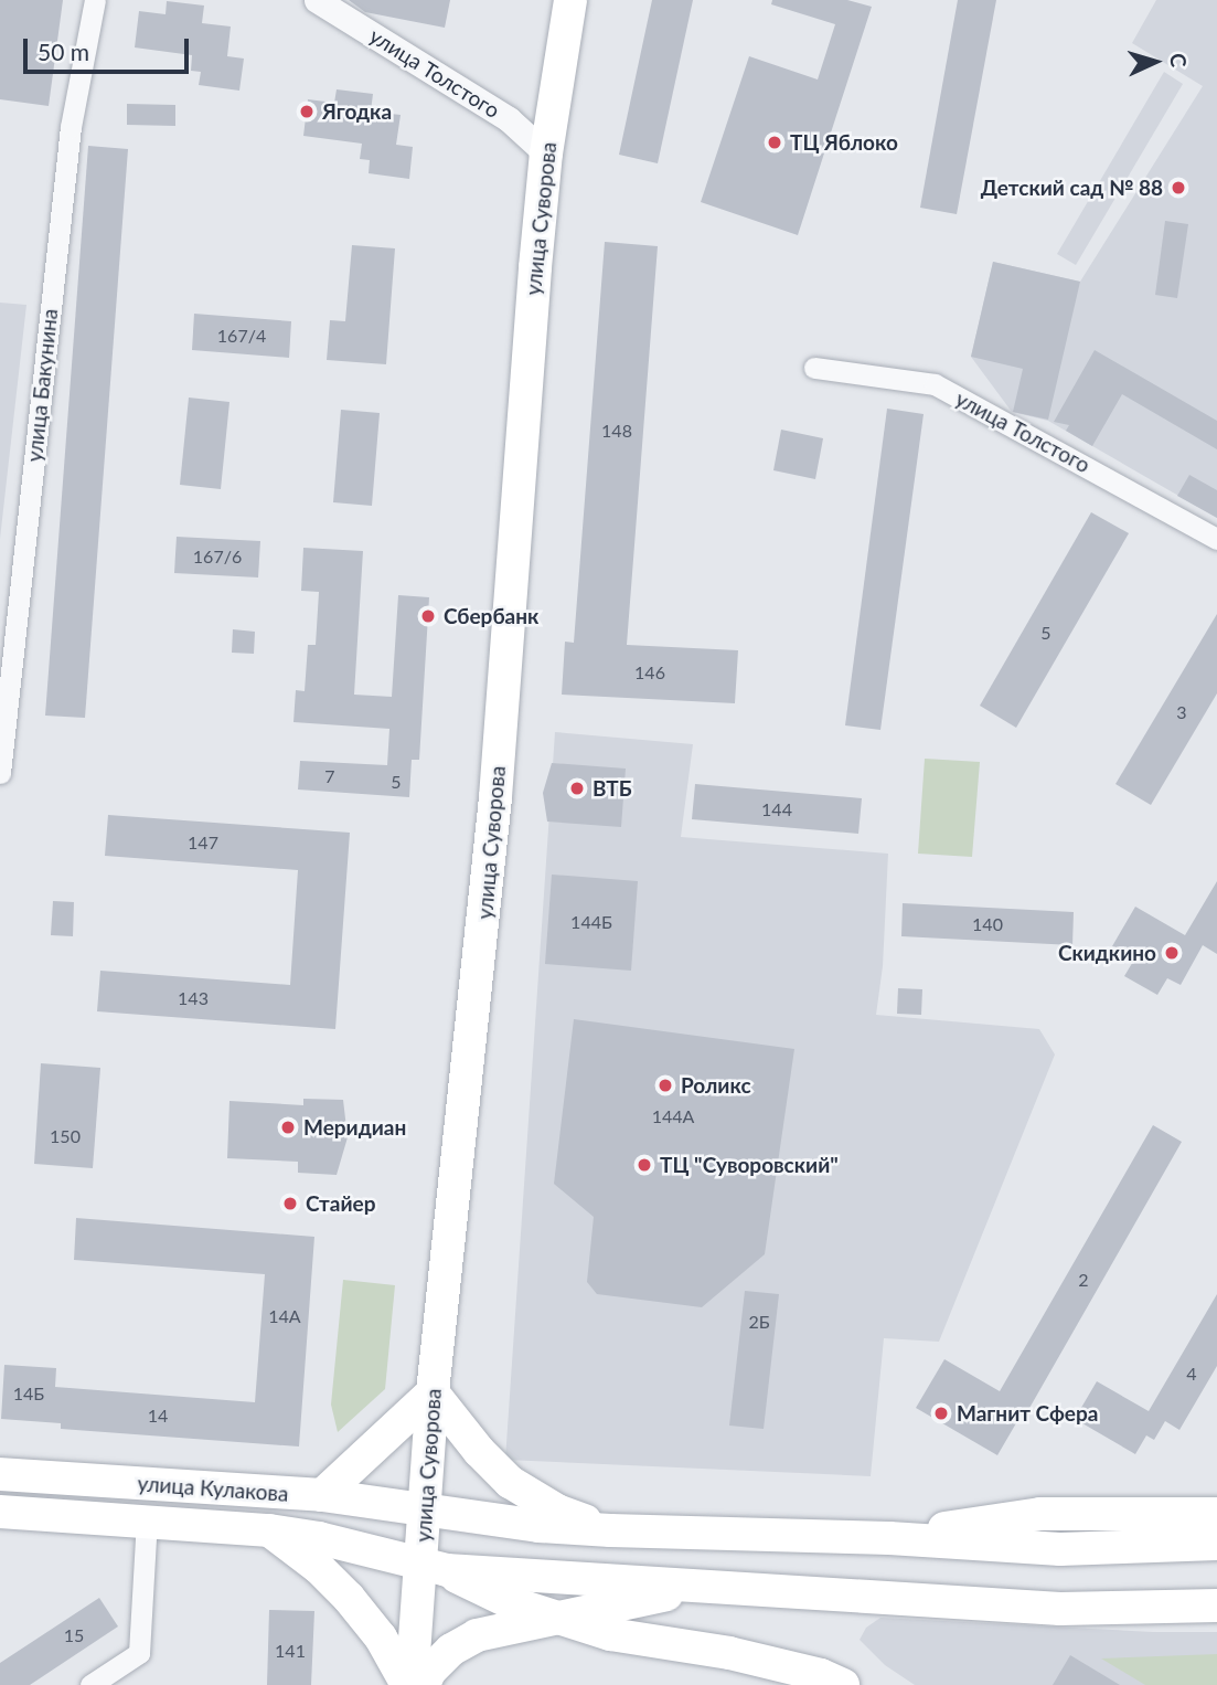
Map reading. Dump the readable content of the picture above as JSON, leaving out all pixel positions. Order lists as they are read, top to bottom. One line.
{"streets":{"main road":["улица Суворова","улица Кулакова"],"street":["улица Толстого","улица Бакунина"]},"crossings":[["улица Толстого","улица Суворова"],["улица Суворова","улица Кулакова"]],"places":["Ягодка","ТЦ Яблоко","Детский сад № 88","Сбербанк","ВТБ","Скидкино","Роликс","Меридиан","ТЦ \"Суворовский\"","Стайер","Магнит Сфера"],"house_numbers":["167/4","148","167/6","5","146","3","7","5","144","147","144Б","140","143","144А","150","2","14А","2Б","4","14Б","14","15","141"],"scale_bar":"50 m","north":"right"}
